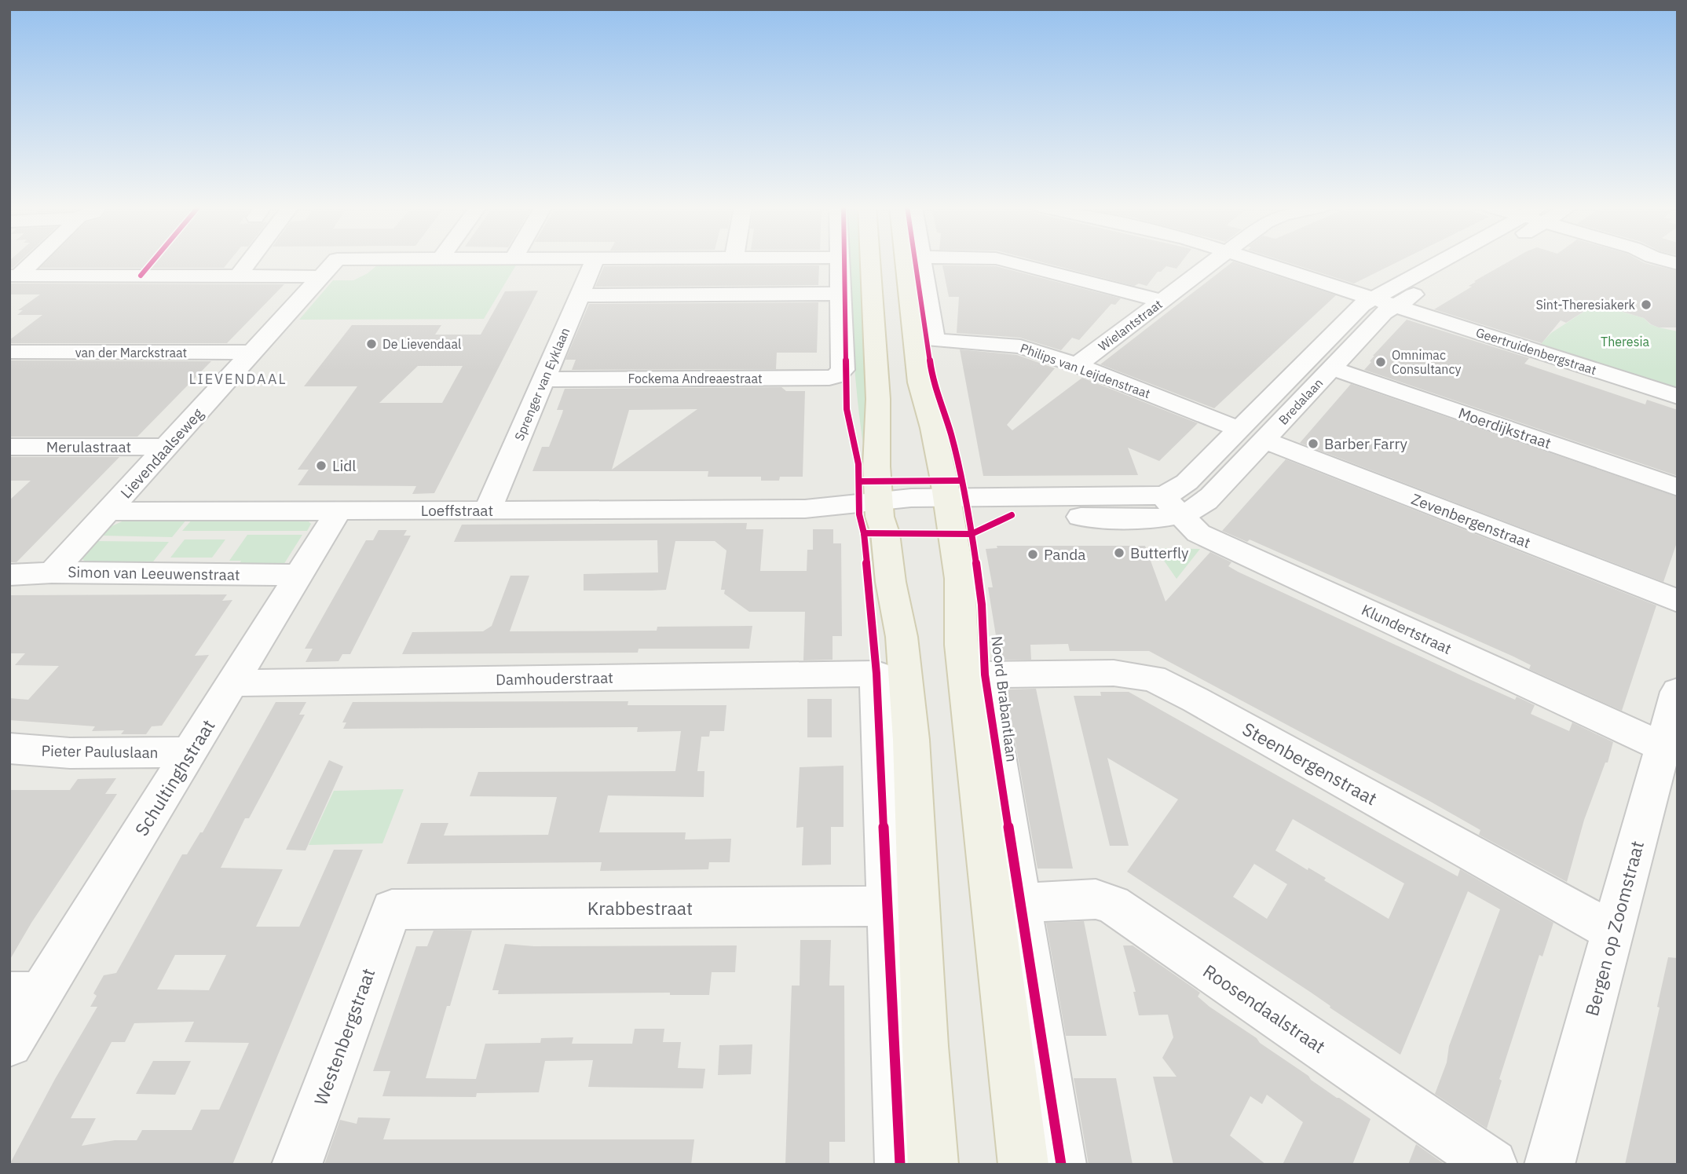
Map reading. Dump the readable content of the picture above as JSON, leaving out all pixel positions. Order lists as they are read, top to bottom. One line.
{"streets":{"street":["Wielantstraat","Geertruidenbergstraat","van der Marckstraat","Philips van Leijdenstraat","Fockema Andreaestraat","Sprenger van Eyklaan","Bredalaan","Moerdijkstraat","Merulastraat","Lievendaalseweg","Loeffstraat","Zevenbergenstraat","Simon van Leeuwenstraat","Klundertstraat","Damhouderstraat","Noord Brabantlaan","Pieter Pauluslaan","Steenbergenstraat","Schultinghstraat","Krabbestraat","Bergen op Zoomstraat","Roosendaalstraat","Westenbergstraat"]},"crossings":[["Wielantstraat","Philips van Leijdenstraat"],["Geertruidenbergstraat","Bredalaan"],["van der Marckstraat","Lievendaalseweg"],["Philips van Leijdenstraat","Bredalaan"],["Fockema Andreaestraat","Sprenger van Eyklaan"],["Sprenger van Eyklaan","Loeffstraat"],["Bredalaan","Moerdijkstraat"],["Bredalaan","Loeffstraat"],["Bredalaan","Zevenbergenstraat"],["Bredalaan","Klundertstraat"],["Merulastraat","Lievendaalseweg"],["Lievendaalseweg","Loeffstraat"],["Lievendaalseweg","Simon van Leeuwenstraat"],["Loeffstraat","Schultinghstraat"],["Simon van Leeuwenstraat","Schultinghstraat"],["Klundertstraat","Bergen op Zoomstraat"],["Damhouderstraat","Schultinghstraat"],["Damhouderstraat","Krabbestraat"],["Noord Brabantlaan","Steenbergenstraat"],["Noord Brabantlaan","Roosendaalstraat"],["Pieter Pauluslaan","Schultinghstraat"],["Steenbergenstraat","Bergen op Zoomstraat"],["Krabbestraat","Westenbergstraat"]],"districts":["LIEVENDAAL"],"parks":["Theresia"],"places":["Sint-Theresiakerk","De Lievendaal","Omnimac Consultancy","Barber Farry","Lidl","Butterfly","Panda"]}
